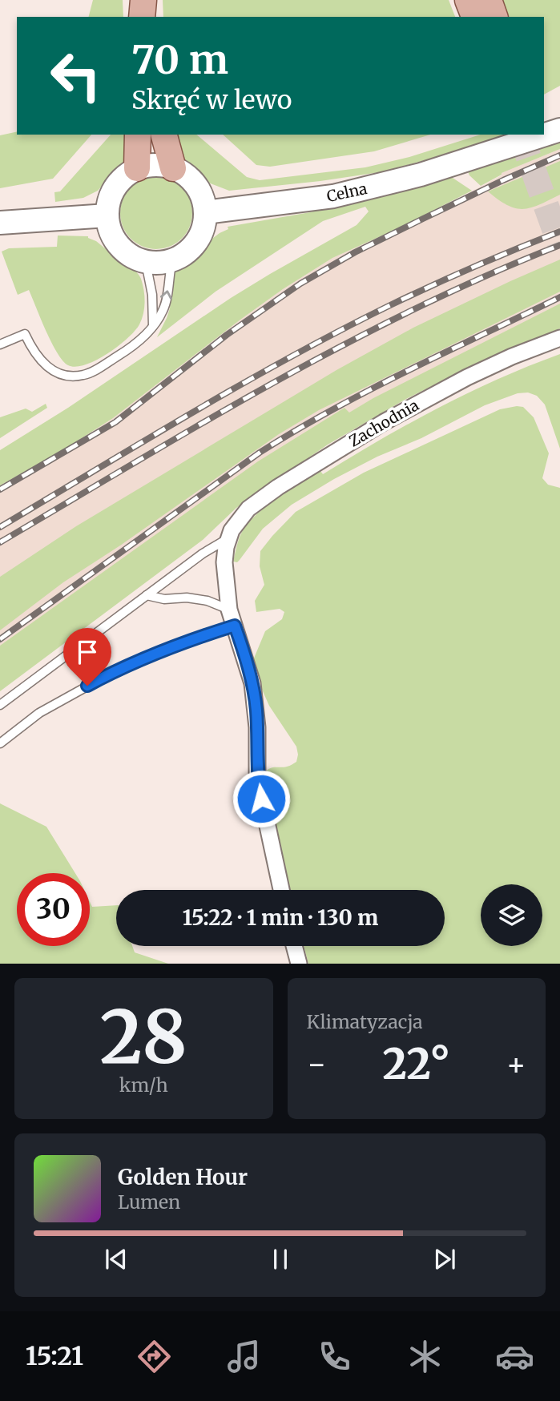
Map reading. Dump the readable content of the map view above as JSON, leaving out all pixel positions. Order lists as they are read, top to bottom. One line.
{"streets":{"street":["Celna","Zachodnia"]},"page":{"turn":["70 m","Skręć w lewo"],"limit":"30","trip":"15:22 · 1 min · 130 m","tile":[["28","km/h"],"Klimatyzacja"],"heat":["−","22°","+"],"song":["Golden Hour","Lumen"],"tabs":"15:21"}}
